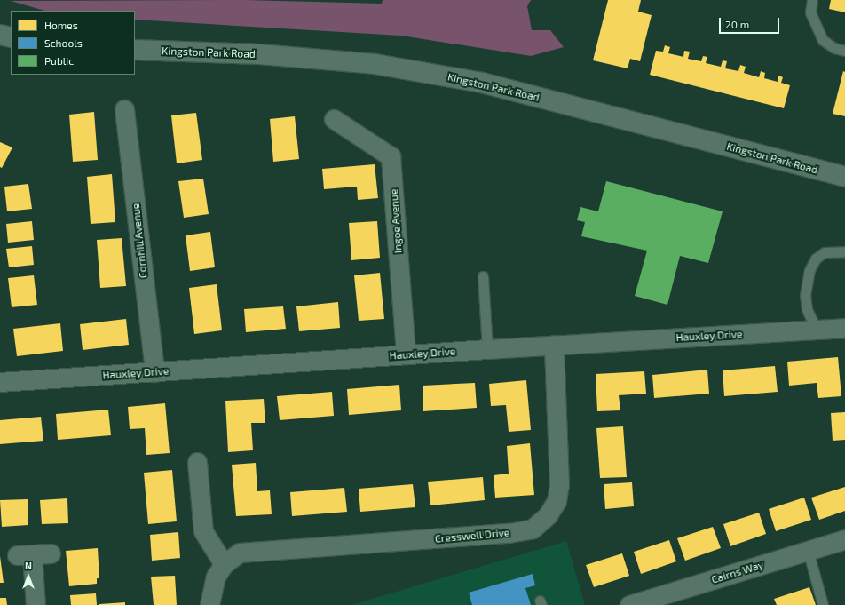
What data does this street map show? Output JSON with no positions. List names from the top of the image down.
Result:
{
  "streets": {
    "street": [
      "Kingston Park Road",
      "Ingoe Avenue",
      "Cornhill Avenue",
      "Hauxley Drive",
      "Cresswell Drive",
      "Cairns Way"
    ]
  },
  "crossings": [
    ["Ingoe Avenue", "Hauxley Drive"],
    ["Cornhill Avenue", "Hauxley Drive"],
    ["Hauxley Drive", "Cresswell Drive"]
  ],
  "legend": ["Homes", "Schools", "Public"],
  "scale_bar": "20 m",
  "north": "top"
}
